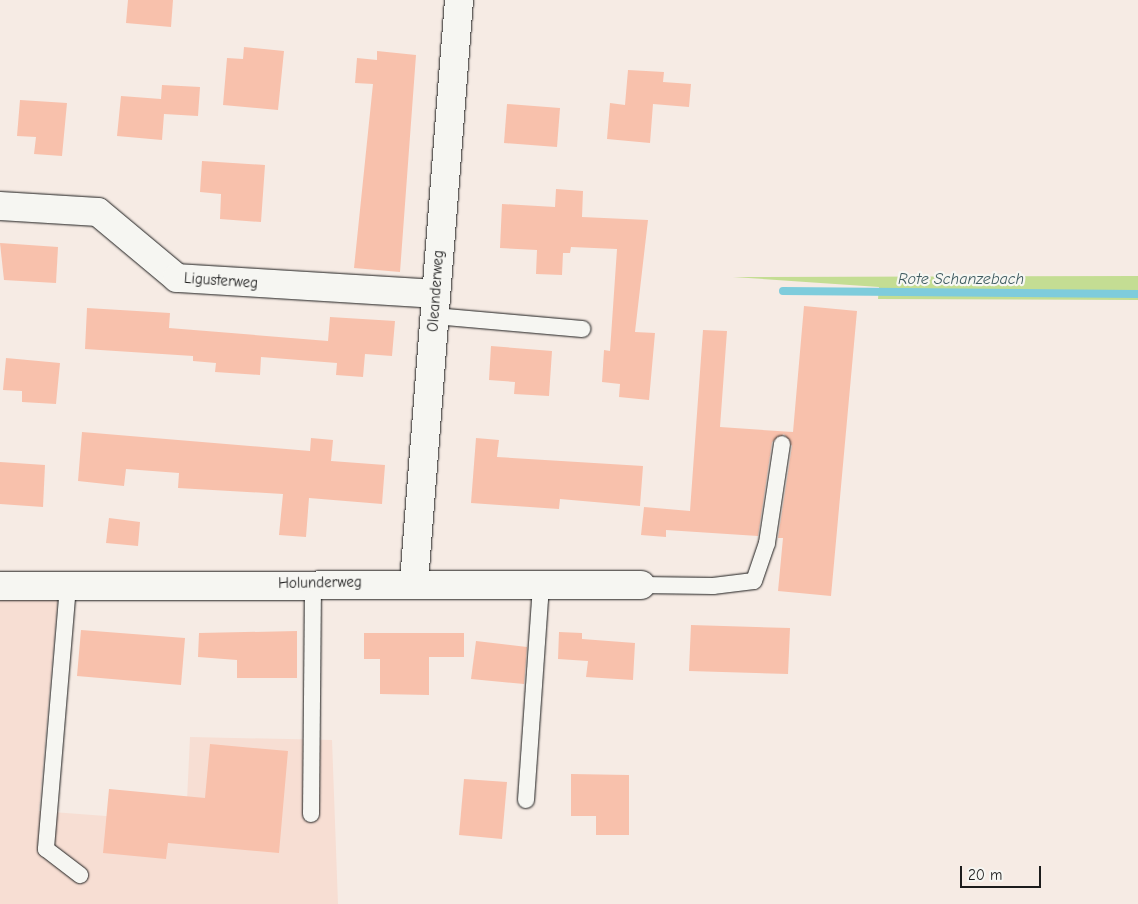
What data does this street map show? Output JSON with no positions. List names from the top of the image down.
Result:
{
  "streets": {
    "street": ["Ligusterweg", "Oleanderweg", "Holunderweg"]
  },
  "crossings": [
    ["Ligusterweg", "Oleanderweg"],
    ["Oleanderweg", "Holunderweg"]
  ],
  "water": ["Rote Schanzebach"],
  "scale_bar": "20 m"
}
